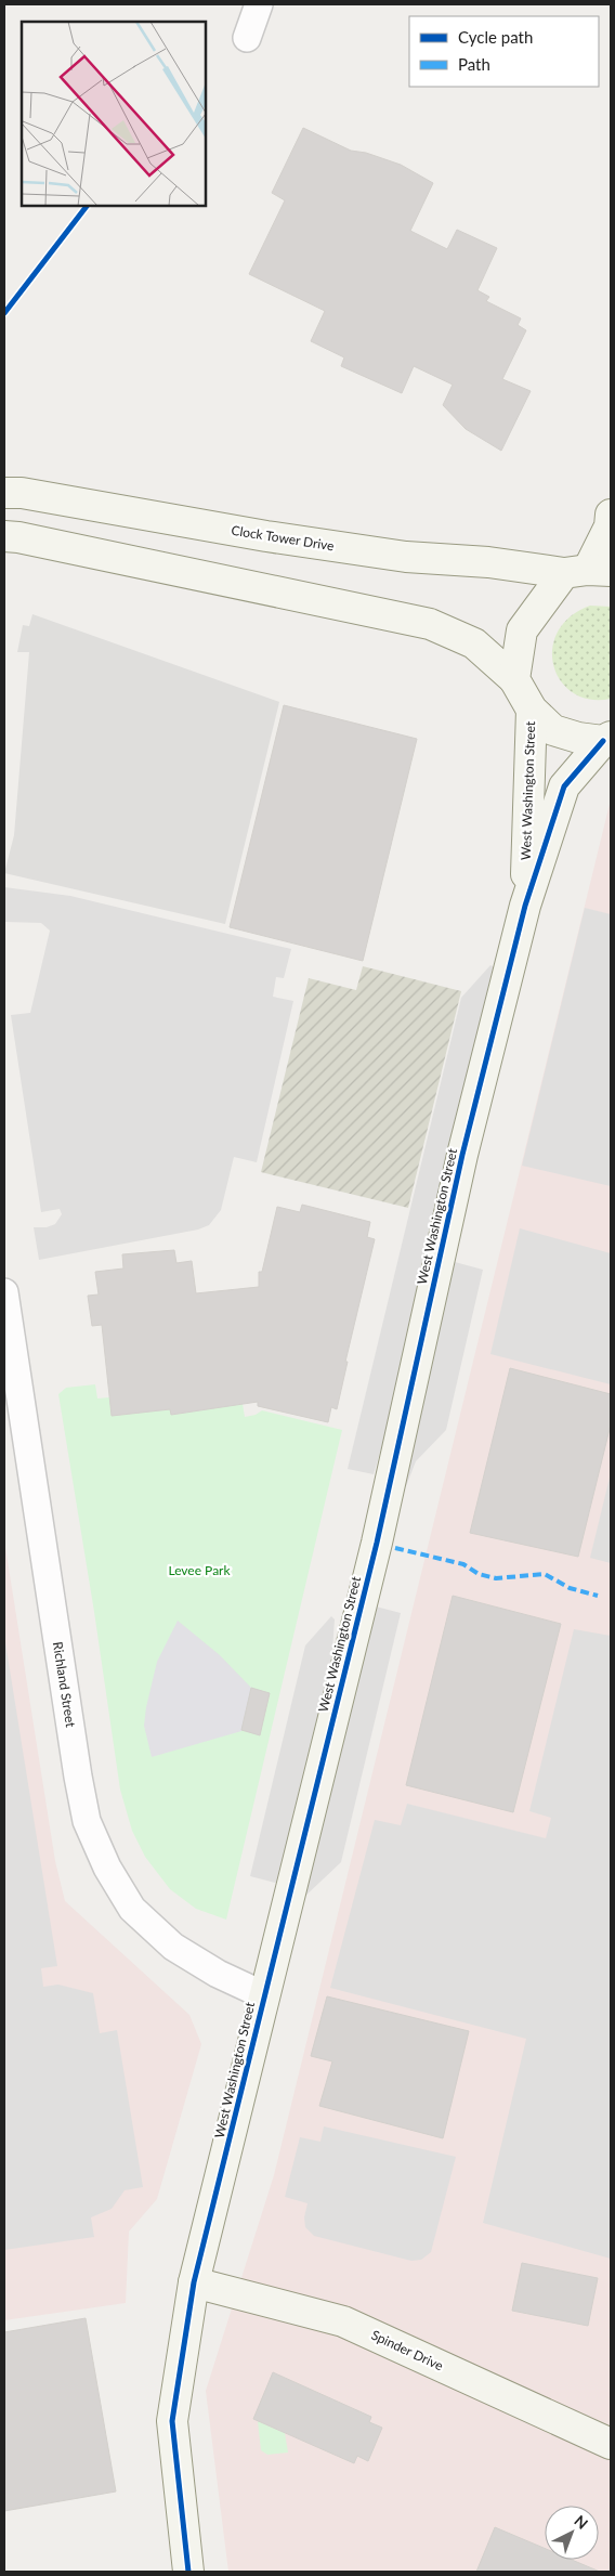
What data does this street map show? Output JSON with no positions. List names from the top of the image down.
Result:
{
  "streets": {
    "street": [
      "Clock Tower Drive",
      "West Washington Street",
      "Richland Street",
      "Spinder Drive"
    ]
  },
  "crossings": [
    ["West Washington Street", "Richland Street"],
    ["West Washington Street", "Spinder Drive"]
  ],
  "parks": ["Levee Park"],
  "legend": ["Cycle path", "Path"],
  "north": "top right"
}
